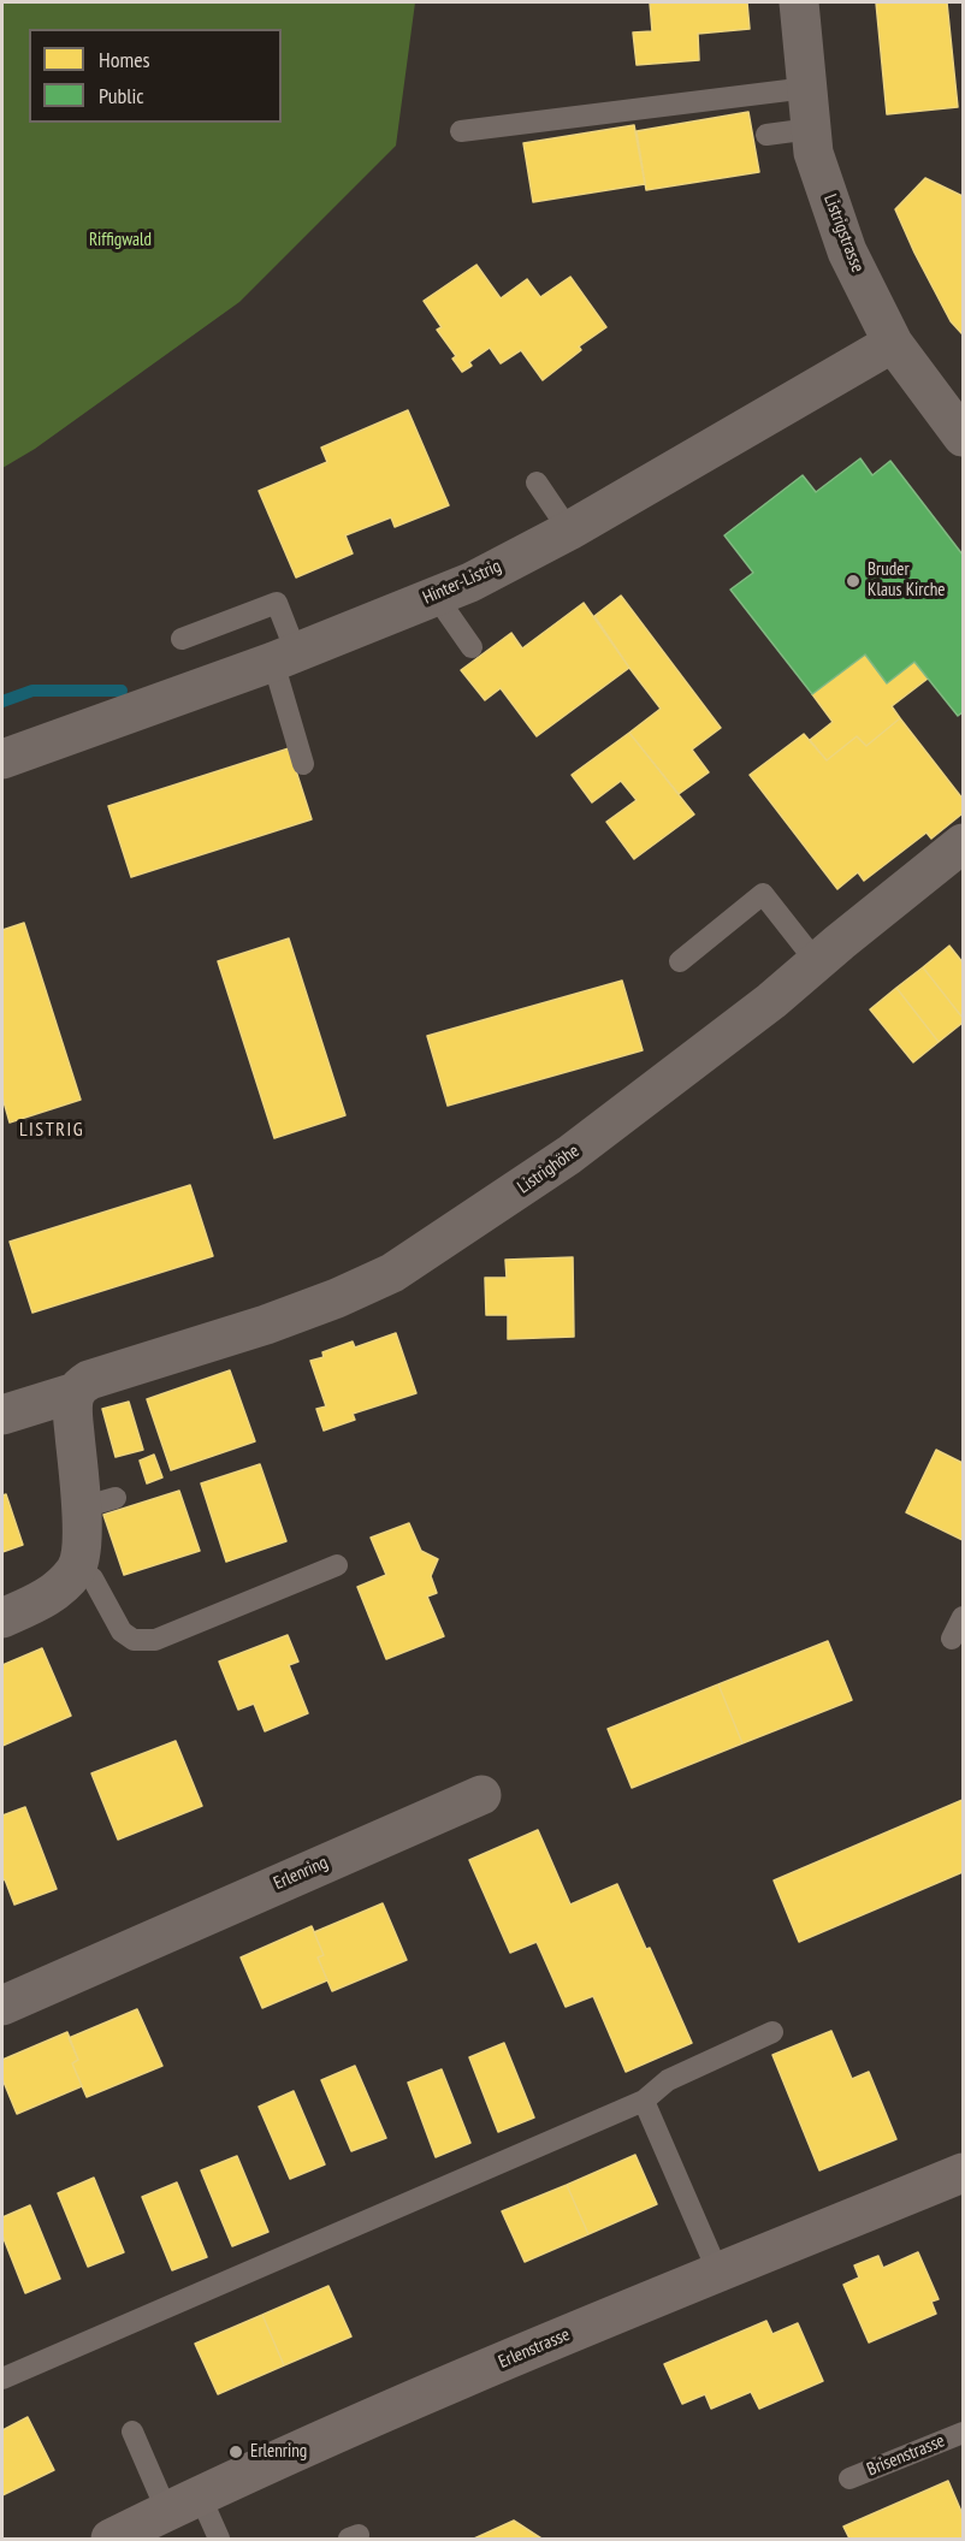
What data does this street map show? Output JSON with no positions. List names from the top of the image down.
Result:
{
  "streets": {
    "street": [
      "Listrigstrasse",
      "Hinter-Listrig",
      "Listrighöhe",
      "Erlenring",
      "Erlenstrasse"
    ],
    "lane": ["Brisenstrasse"]
  },
  "crossings": [
    ["Listrigstrasse", "Hinter-Listrig"]
  ],
  "districts": ["LISTRIG"],
  "parks": ["Riffigwald"],
  "places": ["Bruder Klaus Kirche", "Erlenring"],
  "legend": ["Homes", "Public"]
}
